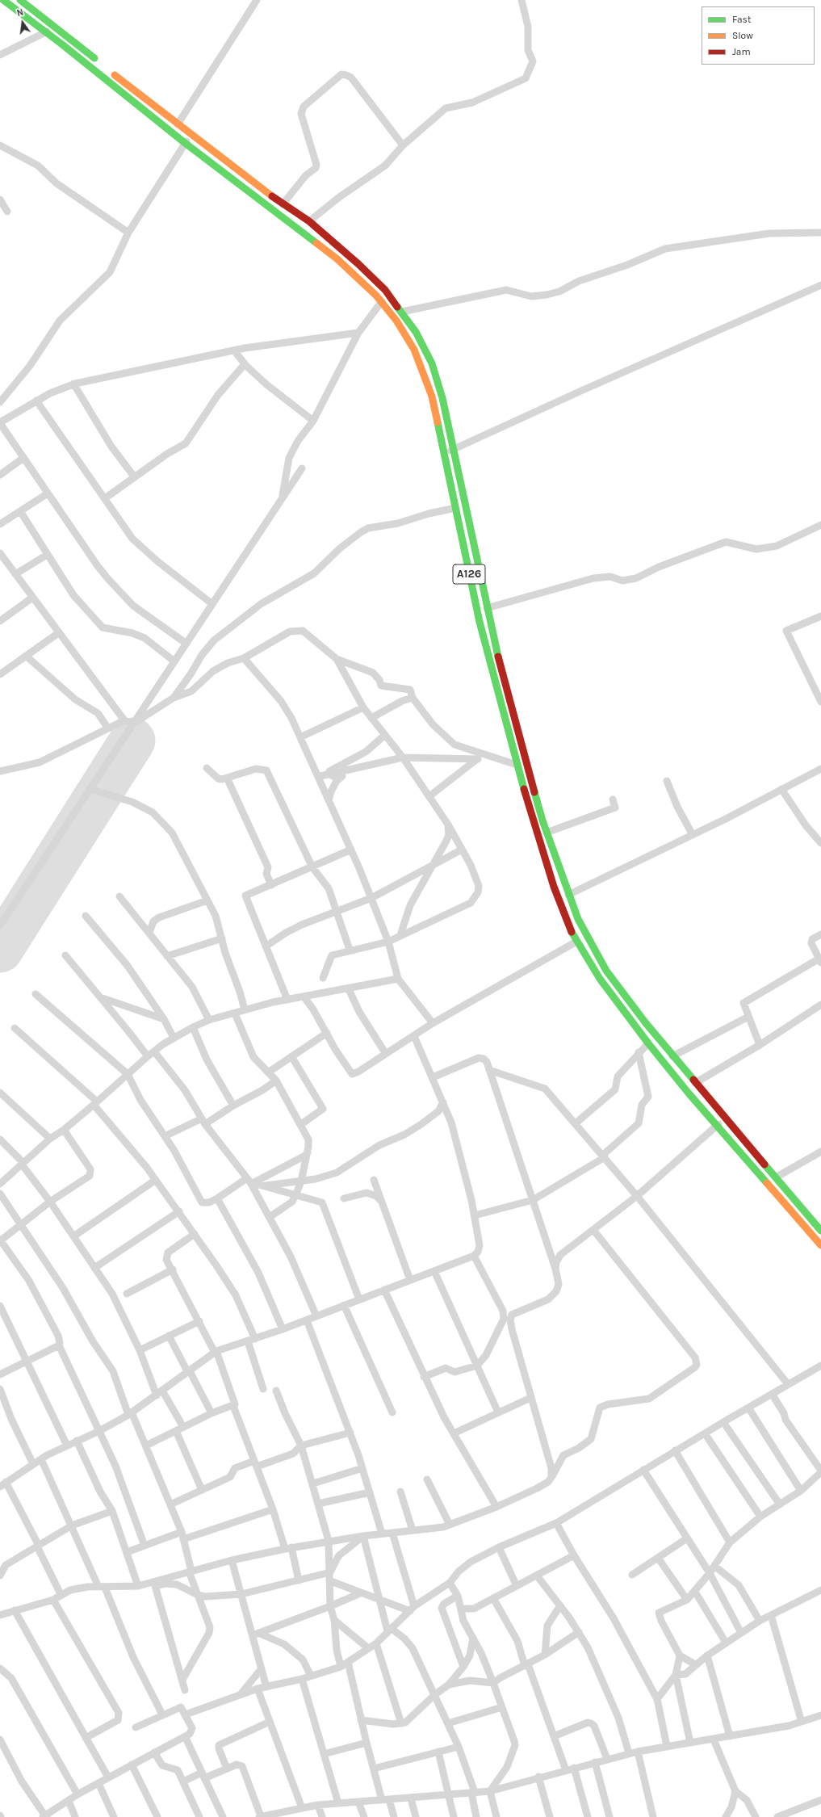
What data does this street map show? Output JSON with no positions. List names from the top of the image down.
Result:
{
  "streets": {
    "highway": ["A126"]
  },
  "legend": ["Fast", "Slow", "Jam"],
  "north": "top"
}
